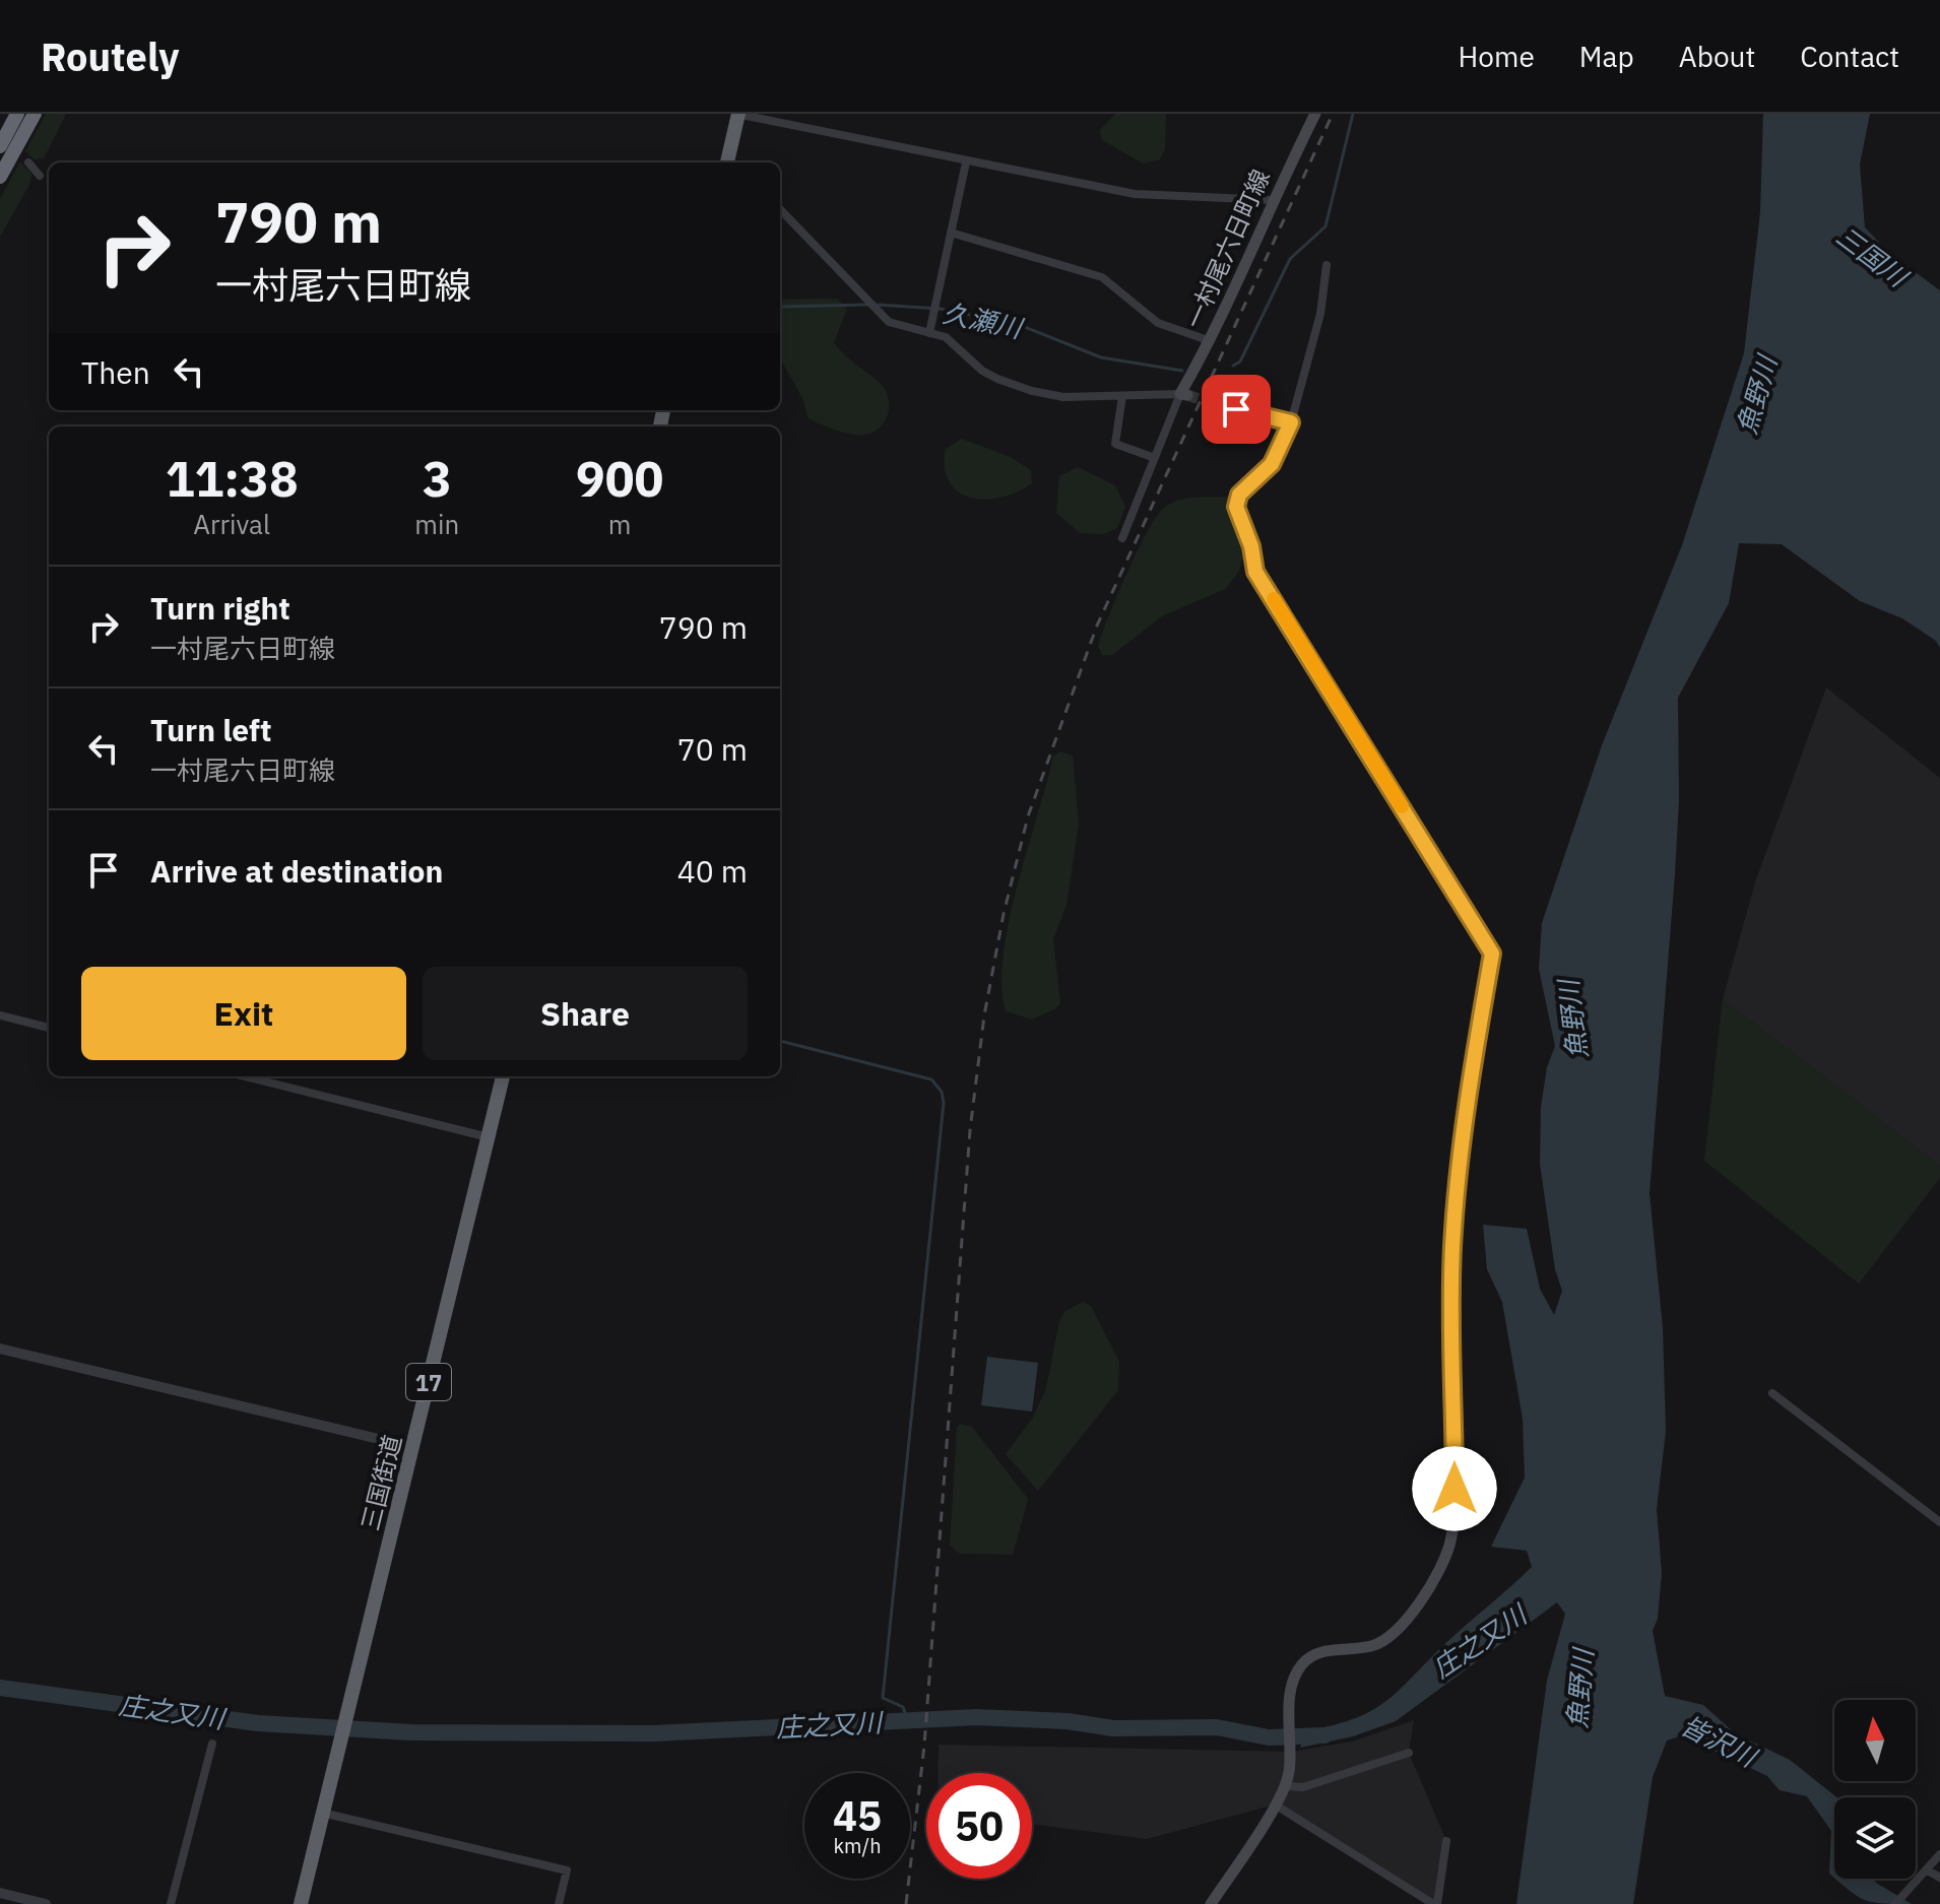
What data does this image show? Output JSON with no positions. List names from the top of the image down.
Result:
{
  "streets": {
    "highway": ["17", "三国街道"],
    "main road": ["一村尾六日町線"]
  },
  "water": [
    "三国川",
    "久瀬川",
    "魚野川",
    "庄之又川",
    "皆沢川"
  ],
  "north": "top",
  "page": {
    "header": "Routely",
    "nav": [
      "Home",
      "Map",
      "About",
      "Contact"
    ],
    "turn": ["790 m", "一村尾六日町線"],
    "then": "Then",
    "eta": [
      "11:38",
      "Arrival",
      "3",
      "min",
      "900",
      "m"
    ],
    "list": [
      {
        "name": "Turn right",
        "note": "一村尾六日町線",
        "value": "790 m"
      },
      {
        "name": "Turn left",
        "note": "一村尾六日町線",
        "value": "70 m"
      },
      {
        "name": "Arrive at destination",
        "value": "40 m"
      }
    ],
    "buttons": ["Exit", "Share"],
    "speed": "45 km/h",
    "limit": "50"
  }
}
